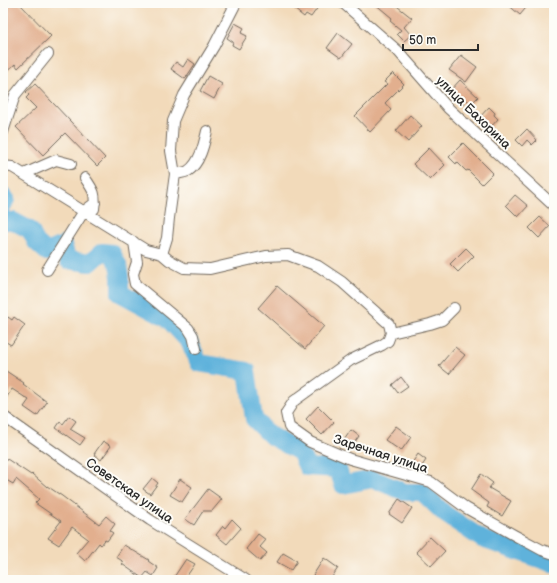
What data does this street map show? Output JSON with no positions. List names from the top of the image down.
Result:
{
  "streets": {
    "street": ["улица Бахорина", "Заречная улица", "Советская улица"]
  },
  "scale_bar": "50 m"
}
